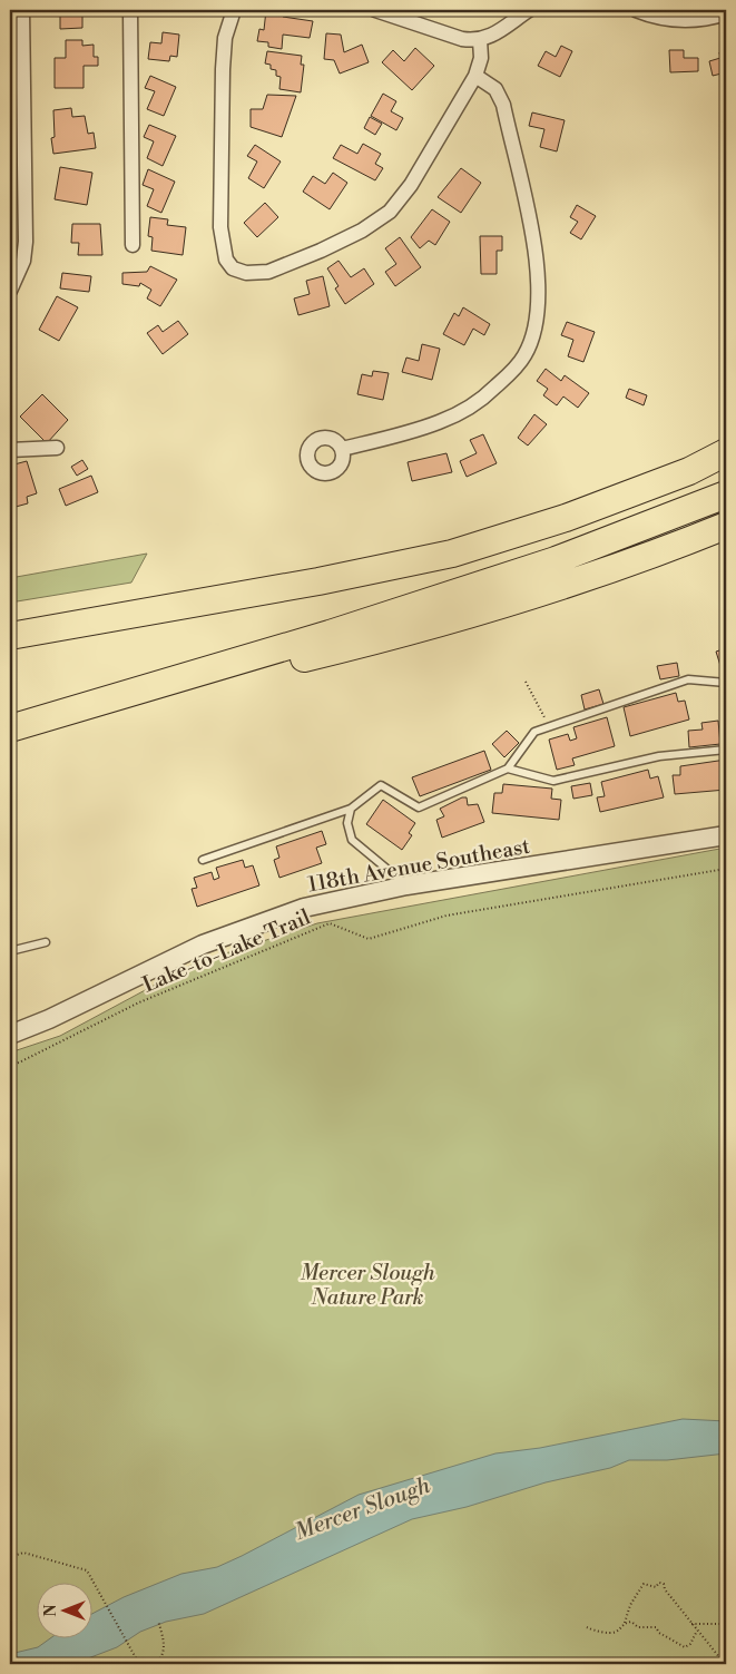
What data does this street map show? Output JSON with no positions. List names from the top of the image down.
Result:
{
  "streets": {
    "street": ["118th Avenue Southeast"],
    "path": ["Lake-to-Lake Trail"]
  },
  "water": ["Mercer Slough"],
  "parks": ["Mercer Slough Nature Park"],
  "north": "left"
}
